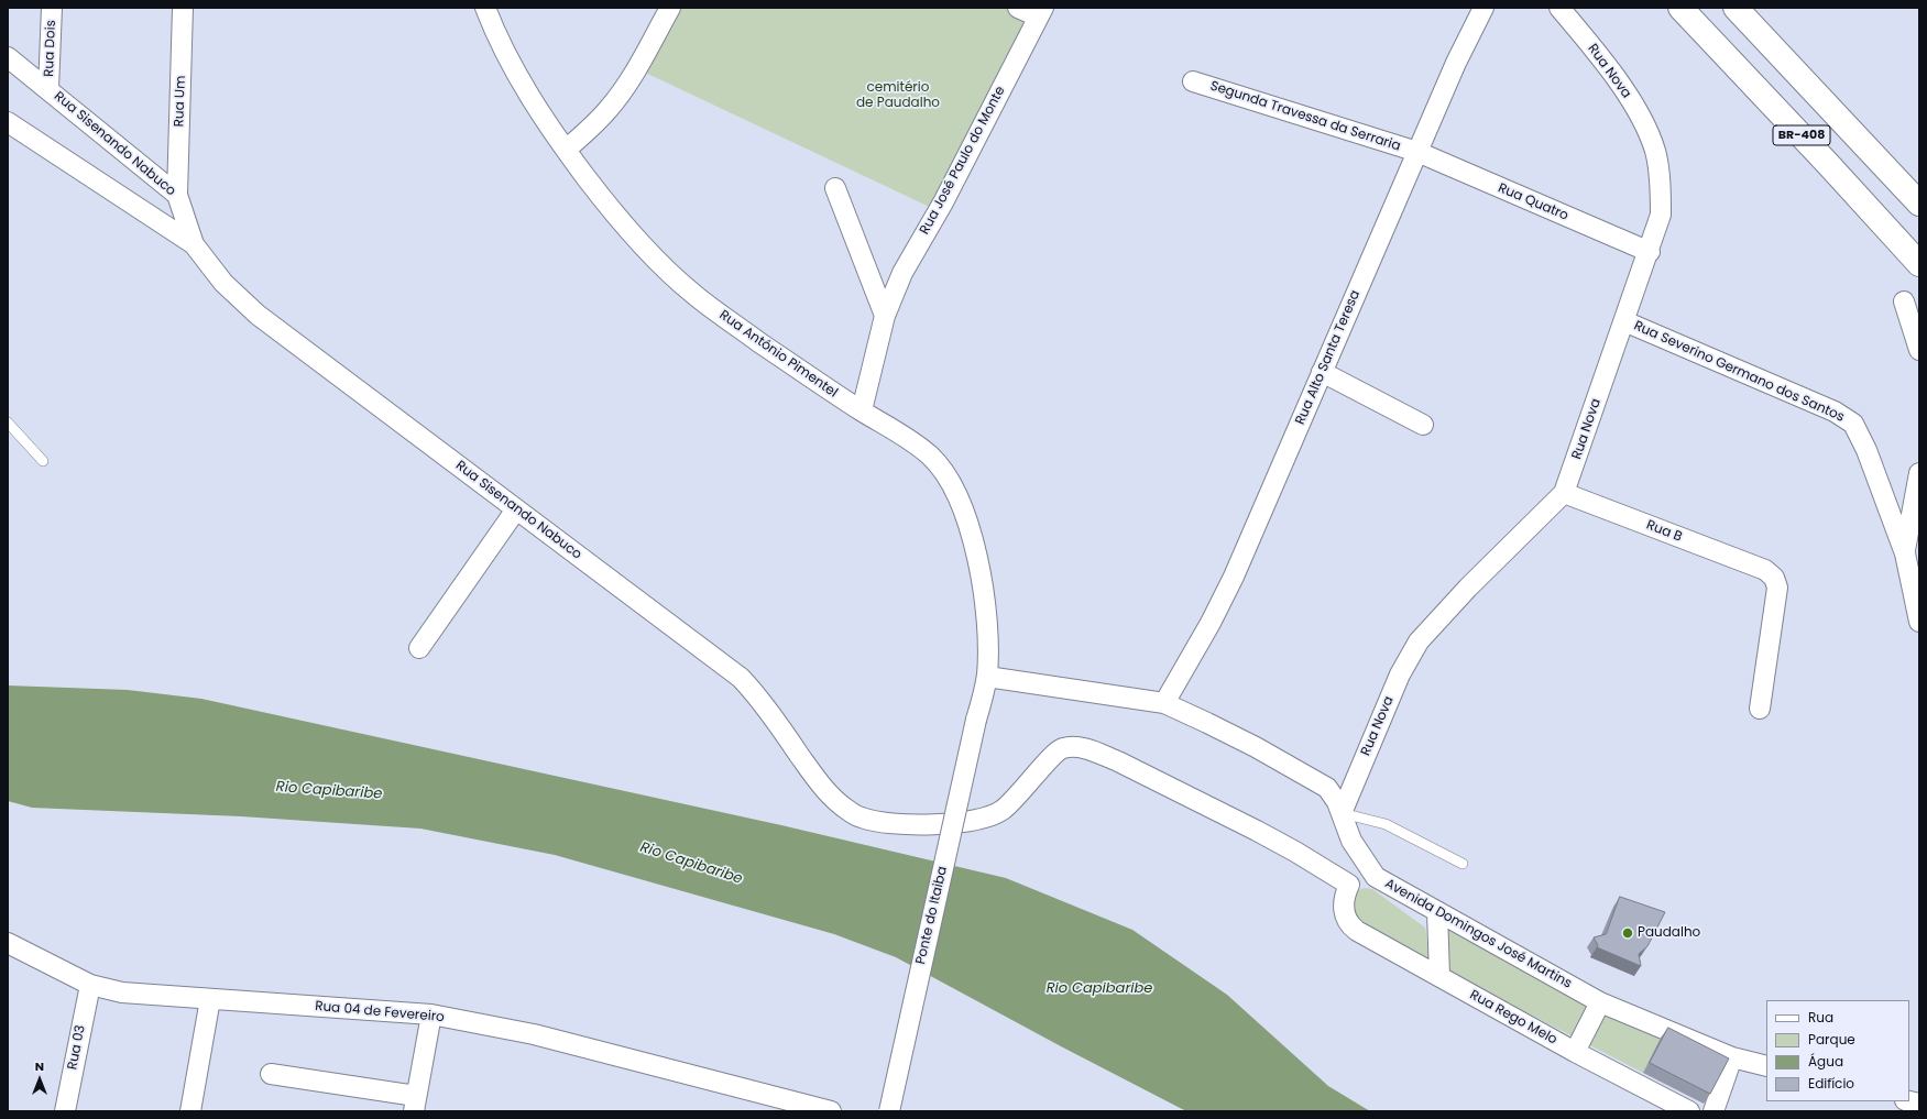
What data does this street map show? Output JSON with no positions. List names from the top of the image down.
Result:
{
  "streets": {
    "highway": ["BR-408"],
    "street": [
      "Rua Dois",
      "Rua Nova",
      "Rua Um",
      "Segunda Travessa da Serraria",
      "Rua Sisenando Nabuco",
      "Rua José Paulo do Monte",
      "Rua Quatro",
      "Rua António Pimentel",
      "Rua Alto Santa Teresa",
      "Rua Severino Germano dos Santos",
      "Rua B",
      "Ponte do Itaiba",
      "Avenida Domingos José Martins",
      "Rua 04 de Fevereiro",
      "Rua Rego Melo",
      "Rua 03"
    ]
  },
  "crossings": [
    ["Rua Dois", "Rua Sisenando Nabuco"],
    ["Rua Nova", "Rua Quatro"],
    ["Rua Nova", "Rua Severino Germano dos Santos"],
    ["Rua Nova", "Rua B"],
    ["Rua Nova", "Avenida Domingos José Martins"],
    ["Rua Um", "Rua Sisenando Nabuco"],
    ["Segunda Travessa da Serraria", "Rua Quatro"],
    ["Segunda Travessa da Serraria", "Rua Alto Santa Teresa"],
    ["Rua Sisenando Nabuco", "Rua Rego Melo"],
    ["Rua José Paulo do Monte", "Rua António Pimentel"],
    ["Rua Quatro", "Rua Alto Santa Teresa"],
    ["Rua António Pimentel", "Ponte do Itaiba"],
    ["Rua António Pimentel", "Avenida Domingos José Martins"],
    ["Rua Alto Santa Teresa", "Avenida Domingos José Martins"],
    ["Rua 04 de Fevereiro", "Rua 03"]
  ],
  "water": ["Rio Capibaribe"],
  "parks": ["cemitério de Paudalho"],
  "places": ["Paudalho"],
  "legend": [
    "Rua",
    "Parque",
    "Água",
    "Edifício"
  ],
  "north": "top"
}
